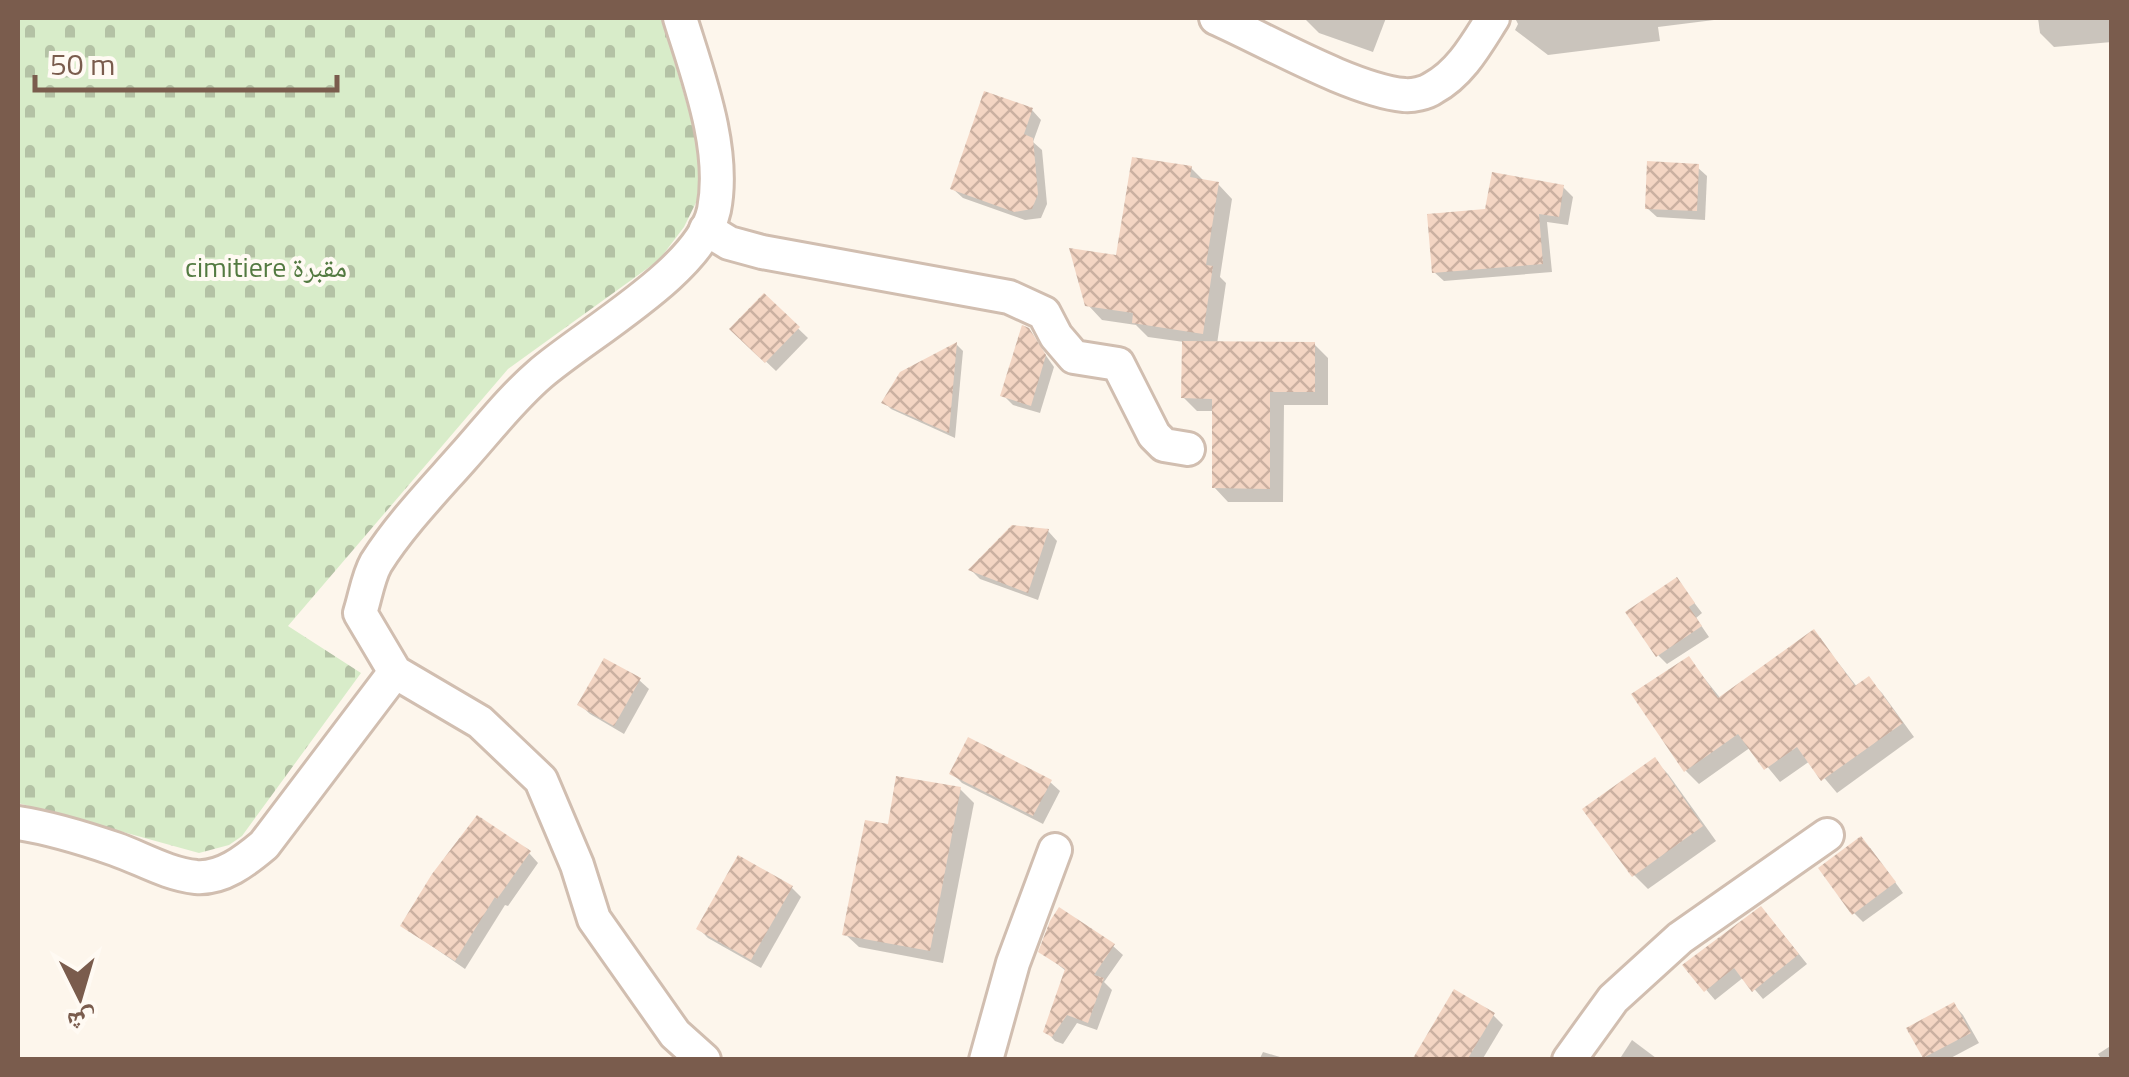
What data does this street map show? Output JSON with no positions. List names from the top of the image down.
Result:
{
  "parks": ["cimitiere مقبرة"],
  "scale_bar": "50 m",
  "north": "bottom"
}
